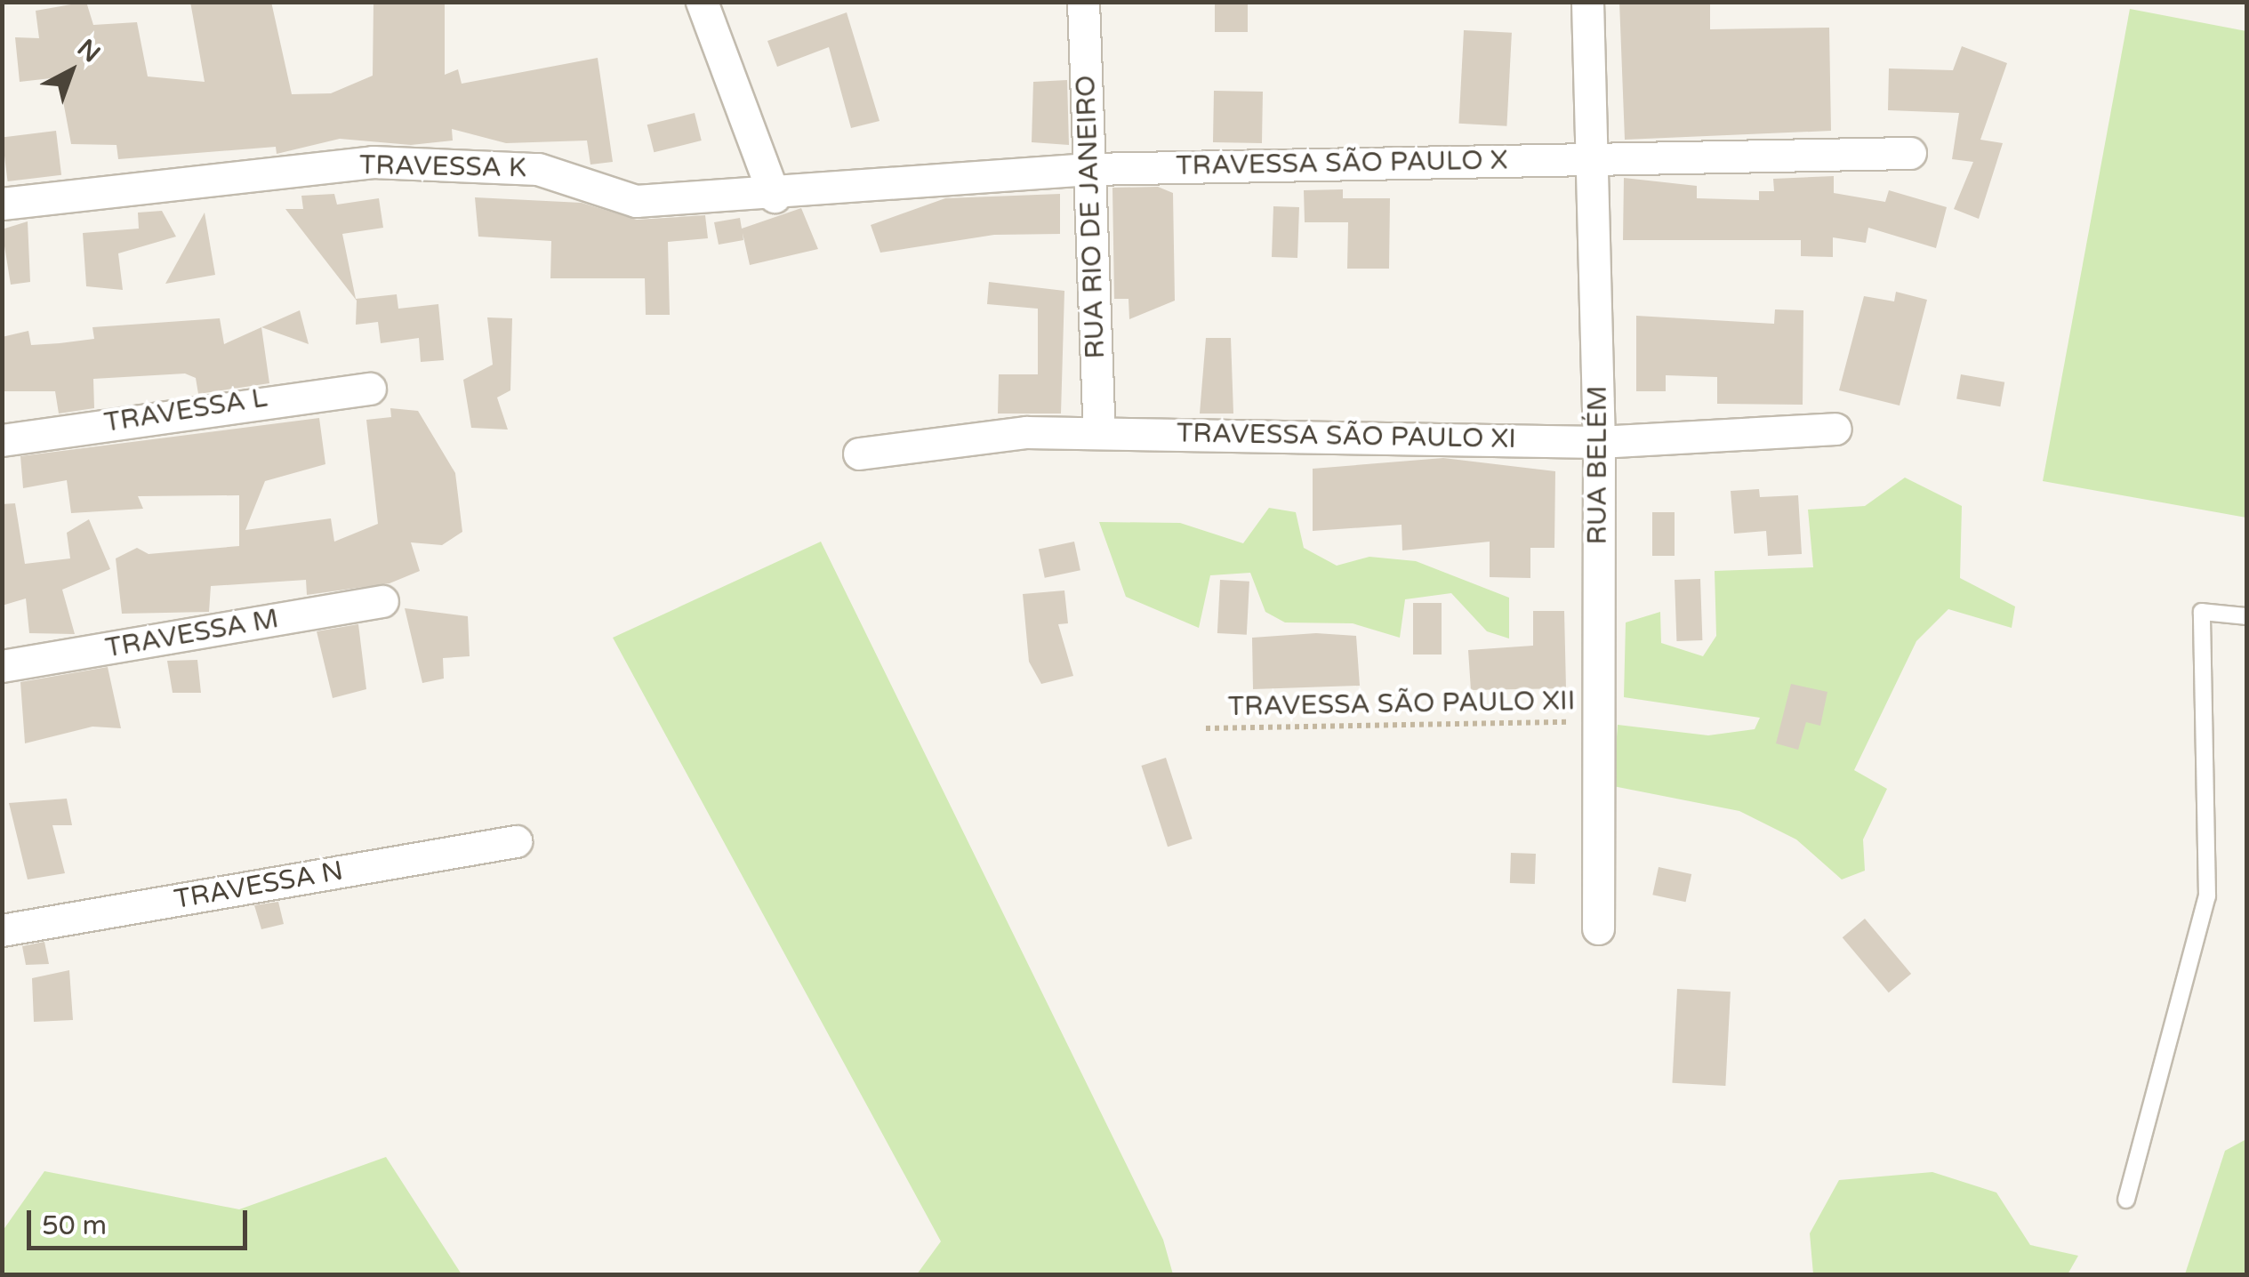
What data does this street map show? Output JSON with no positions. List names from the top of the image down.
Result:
{
  "streets": {
    "street": [
      "TRAVESSA SÃO PAULO X",
      "TRAVESSA K",
      "RUA RIO DE JANEIRO",
      "TRAVESSA L",
      "TRAVESSA SÃO PAULO XI",
      "RUA BELÉM",
      "TRAVESSA M",
      "TRAVESSA N"
    ],
    "path": ["TRAVESSA SÃO PAULO XII"]
  },
  "crossings": [
    ["TRAVESSA SÃO PAULO X", "TRAVESSA K"],
    ["TRAVESSA SÃO PAULO X", "RUA RIO DE JANEIRO"],
    ["TRAVESSA SÃO PAULO X", "RUA BELÉM"],
    ["RUA RIO DE JANEIRO", "TRAVESSA SÃO PAULO XI"],
    ["TRAVESSA SÃO PAULO XI", "RUA BELÉM"],
    ["RUA BELÉM", "TRAVESSA SÃO PAULO XII"]
  ],
  "scale_bar": "50 m",
  "north": "top right"
}
